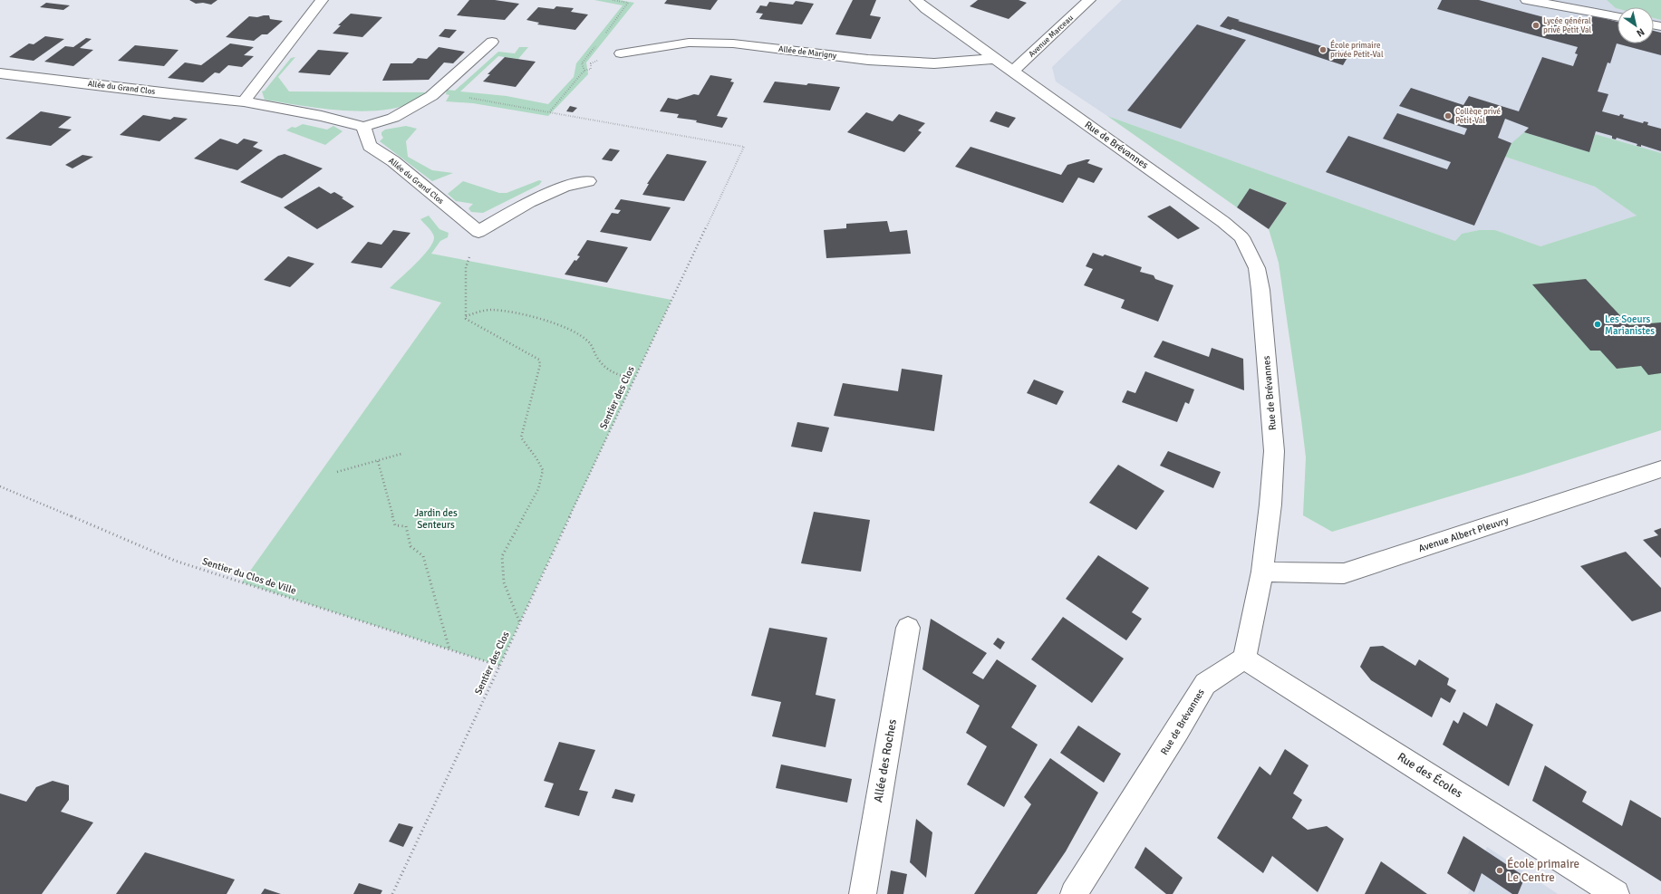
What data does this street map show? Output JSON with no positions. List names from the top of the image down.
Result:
{
  "streets": {
    "street": [
      "Avenue Marceau",
      "Allée de Marigny",
      "Allée du Grand Clos",
      "Rue de Brévannes",
      "Avenue Albert Pleuvry",
      "Allée des Roches",
      "Rue des Écoles"
    ],
    "path": ["Sentier des Clos", "Sentier du Clos de Ville"]
  },
  "crossings": [
    ["Avenue Marceau", "Rue de Brévannes"],
    ["Allée de Marigny", "Rue de Brévannes"],
    ["Rue de Brévannes", "Avenue Albert Pleuvry"],
    ["Rue de Brévannes", "Rue des Écoles"],
    ["Sentier des Clos", "Sentier du Clos de Ville"]
  ],
  "parks": ["Jardin des Senteurs"],
  "places": [
    "Lycée général privé Petit Val",
    "École primaire privée Petit-Val",
    "Collège privé Petit-Val",
    "Les Soeurs Marianistes",
    "École primaire Le Centre"
  ],
  "north": "bottom right"
}
